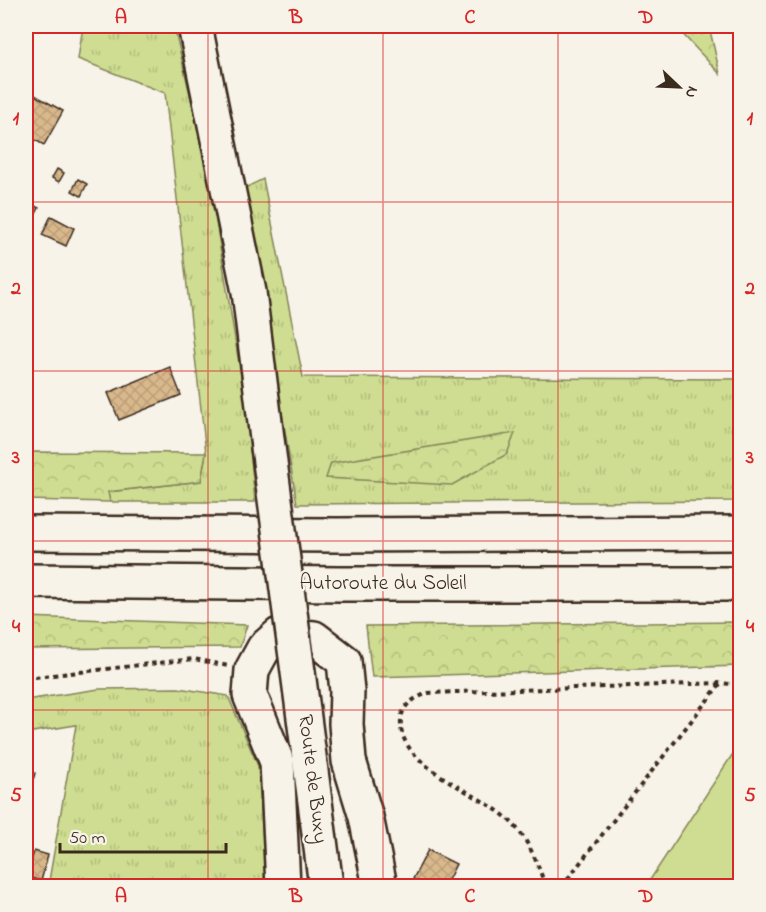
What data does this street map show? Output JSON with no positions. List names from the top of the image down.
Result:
{
  "streets": {
    "main road": ["Autoroute du Soleil", "Route de Buxy"]
  },
  "scale_bar": "50 m",
  "north": "bottom right",
  "grid": {
    "columns": [
      "A",
      "B",
      "C",
      "D"
    ],
    "rows": [
      "1",
      "2",
      "3",
      "4",
      "5"
    ]
  }
}
